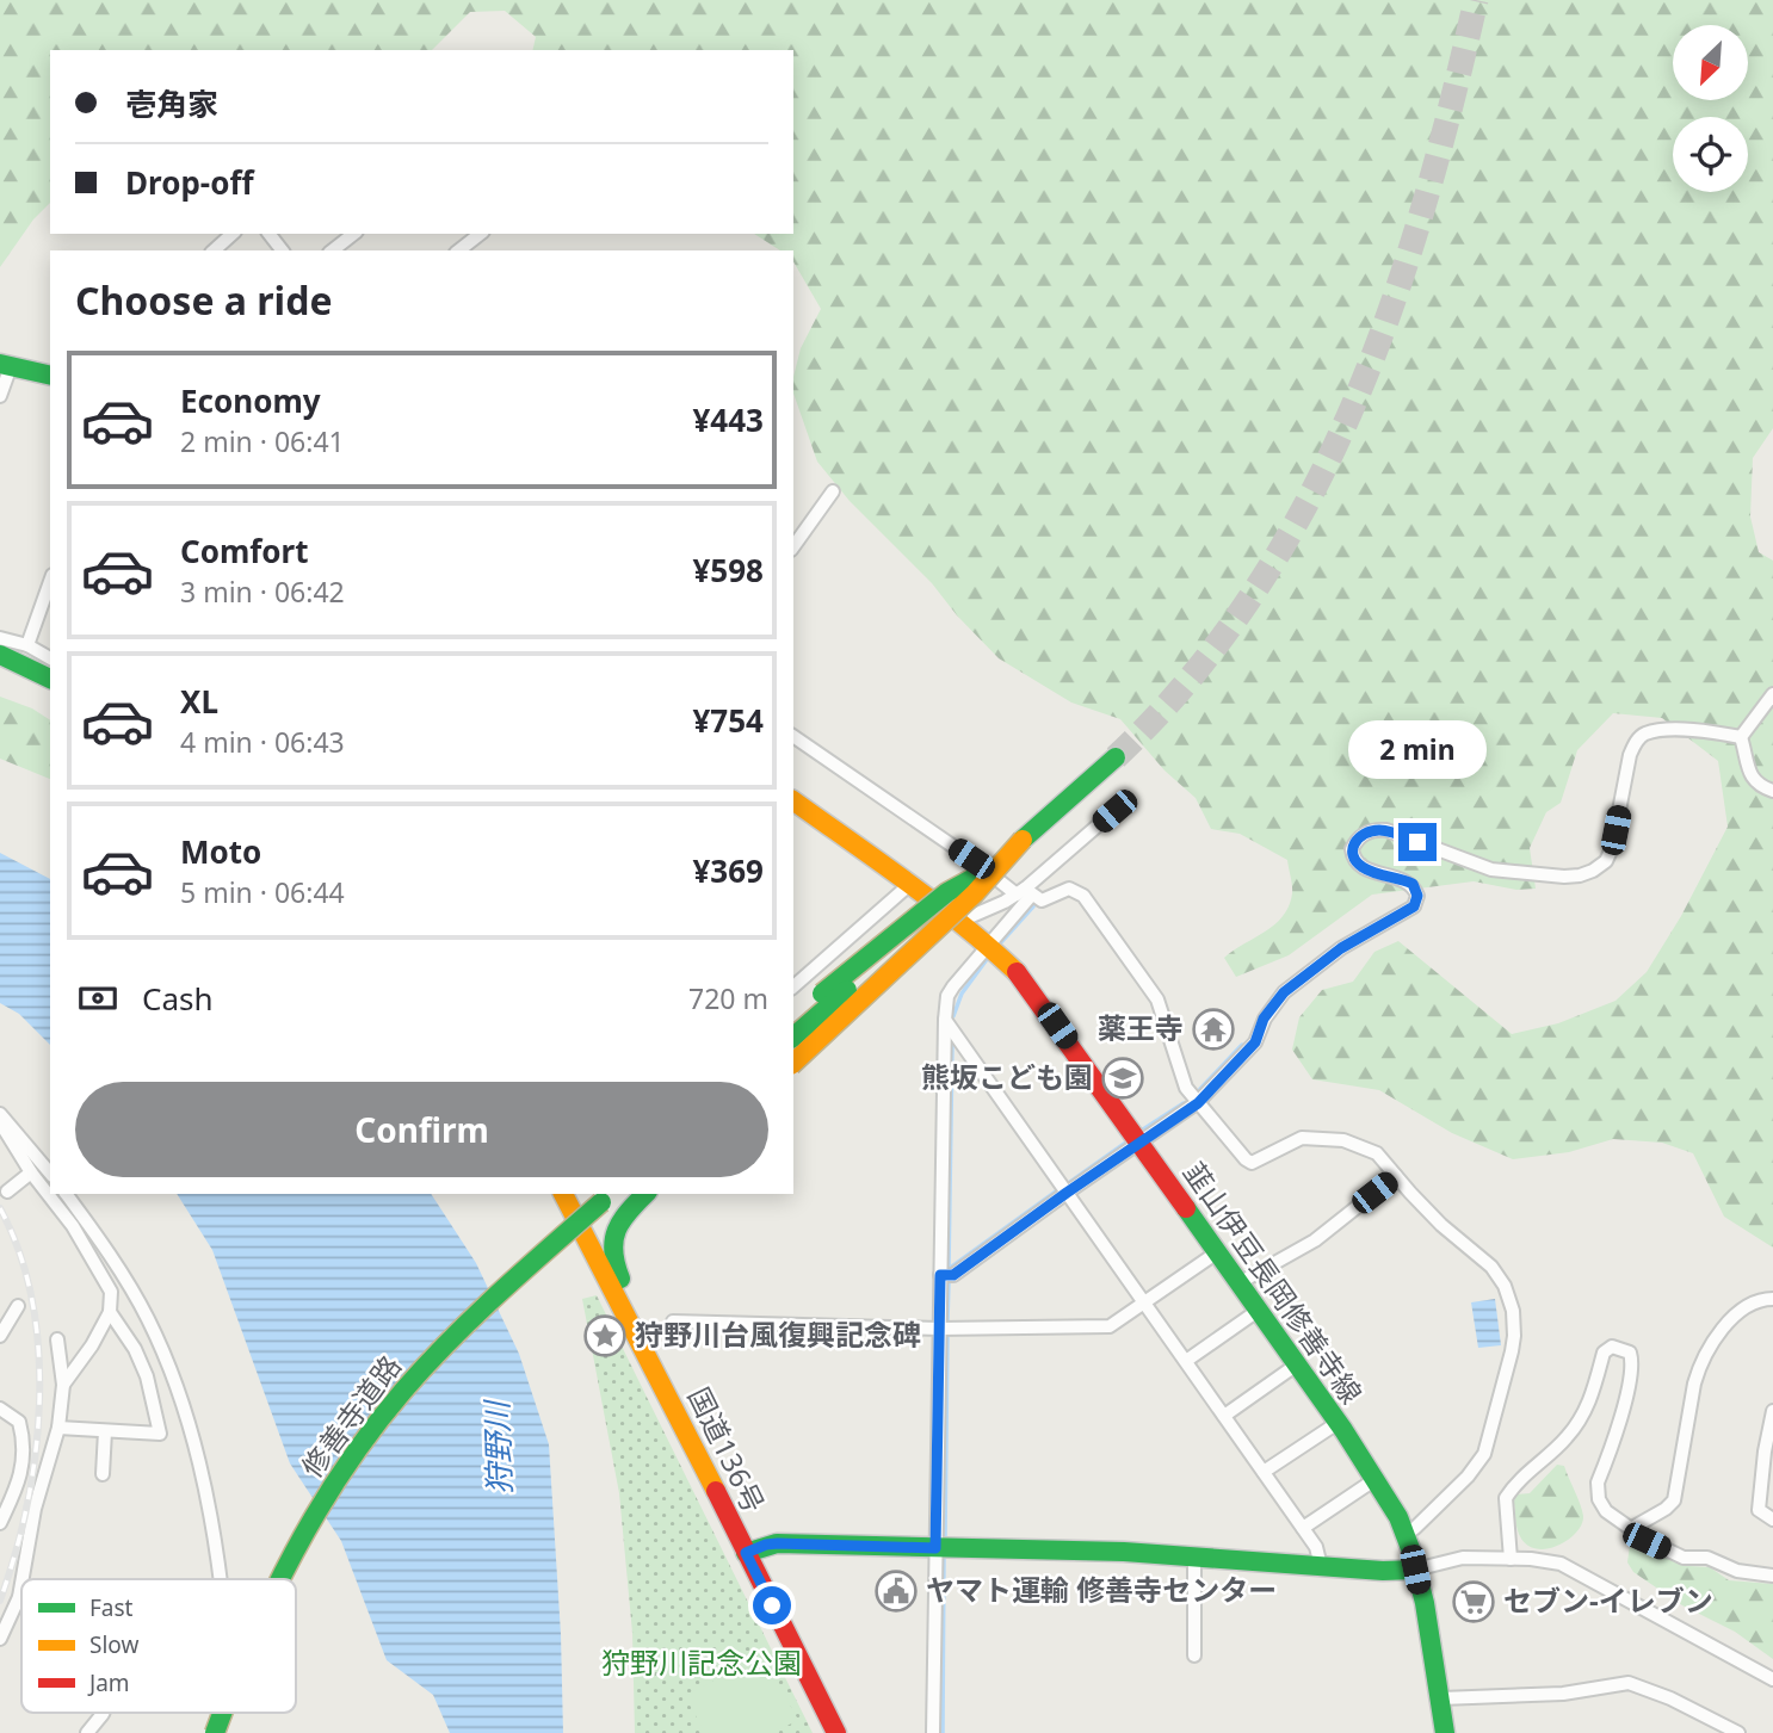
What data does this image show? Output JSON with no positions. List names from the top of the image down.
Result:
{
  "streets": {
    "main road": ["韮山伊豆長岡修善寺線", "修善寺道路", "国道136号"]
  },
  "water": ["狩野川"],
  "parks": ["狩野川記念公園"],
  "places": {
    "temple": ["薬王寺"],
    "school or university": ["熊坂こども園"],
    "place": ["狩野川台風復興記念碑"],
    "public building": ["ヤマト運輸 修善寺センター"],
    "supermarket": ["セブン-イレブン"]
  },
  "legend": ["Fast", "Slow", "Jam"],
  "north": "bottom left",
  "page": {
    "banner": ["壱角家", "Drop-off"],
    "heading": "Choose a ride",
    "list": [
      {
        "name": "Economy",
        "note": "2 min · 06:41",
        "value": "¥443"
      },
      {
        "name": "Comfort",
        "note": "3 min · 06:42",
        "value": "¥598"
      },
      {
        "name": "XL",
        "note": "4 min · 06:43",
        "value": "¥754"
      },
      {
        "name": "Moto",
        "note": "5 min · 06:44",
        "value": "¥369"
      }
    ],
    "bubble": "2 min",
    "pay": ["Cash", "720 m"],
    "buttons": "Confirm"
  }
}
